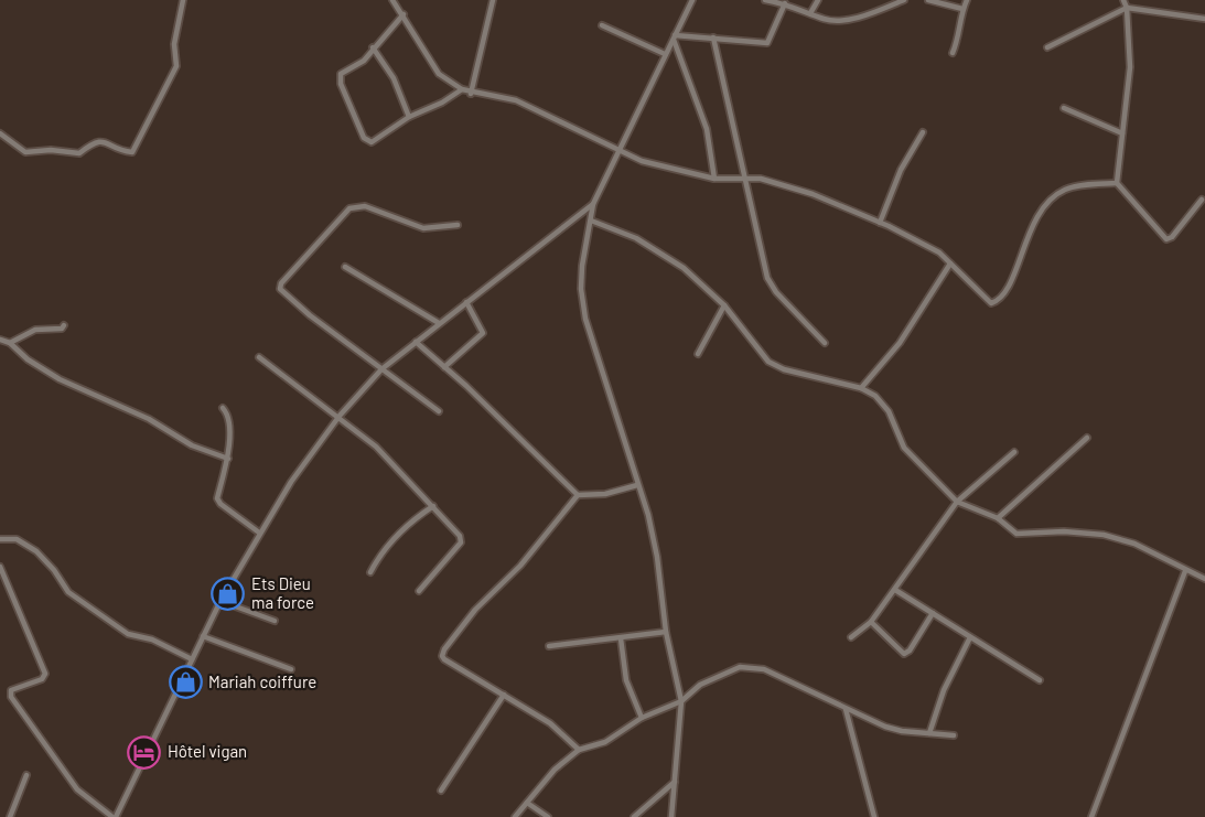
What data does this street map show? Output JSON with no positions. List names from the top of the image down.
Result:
{
  "places": {
    "shop": ["Ets Dieu ma force", "Mariah coiffure"],
    "hotel": ["Hôtel vigan"]
  }
}
